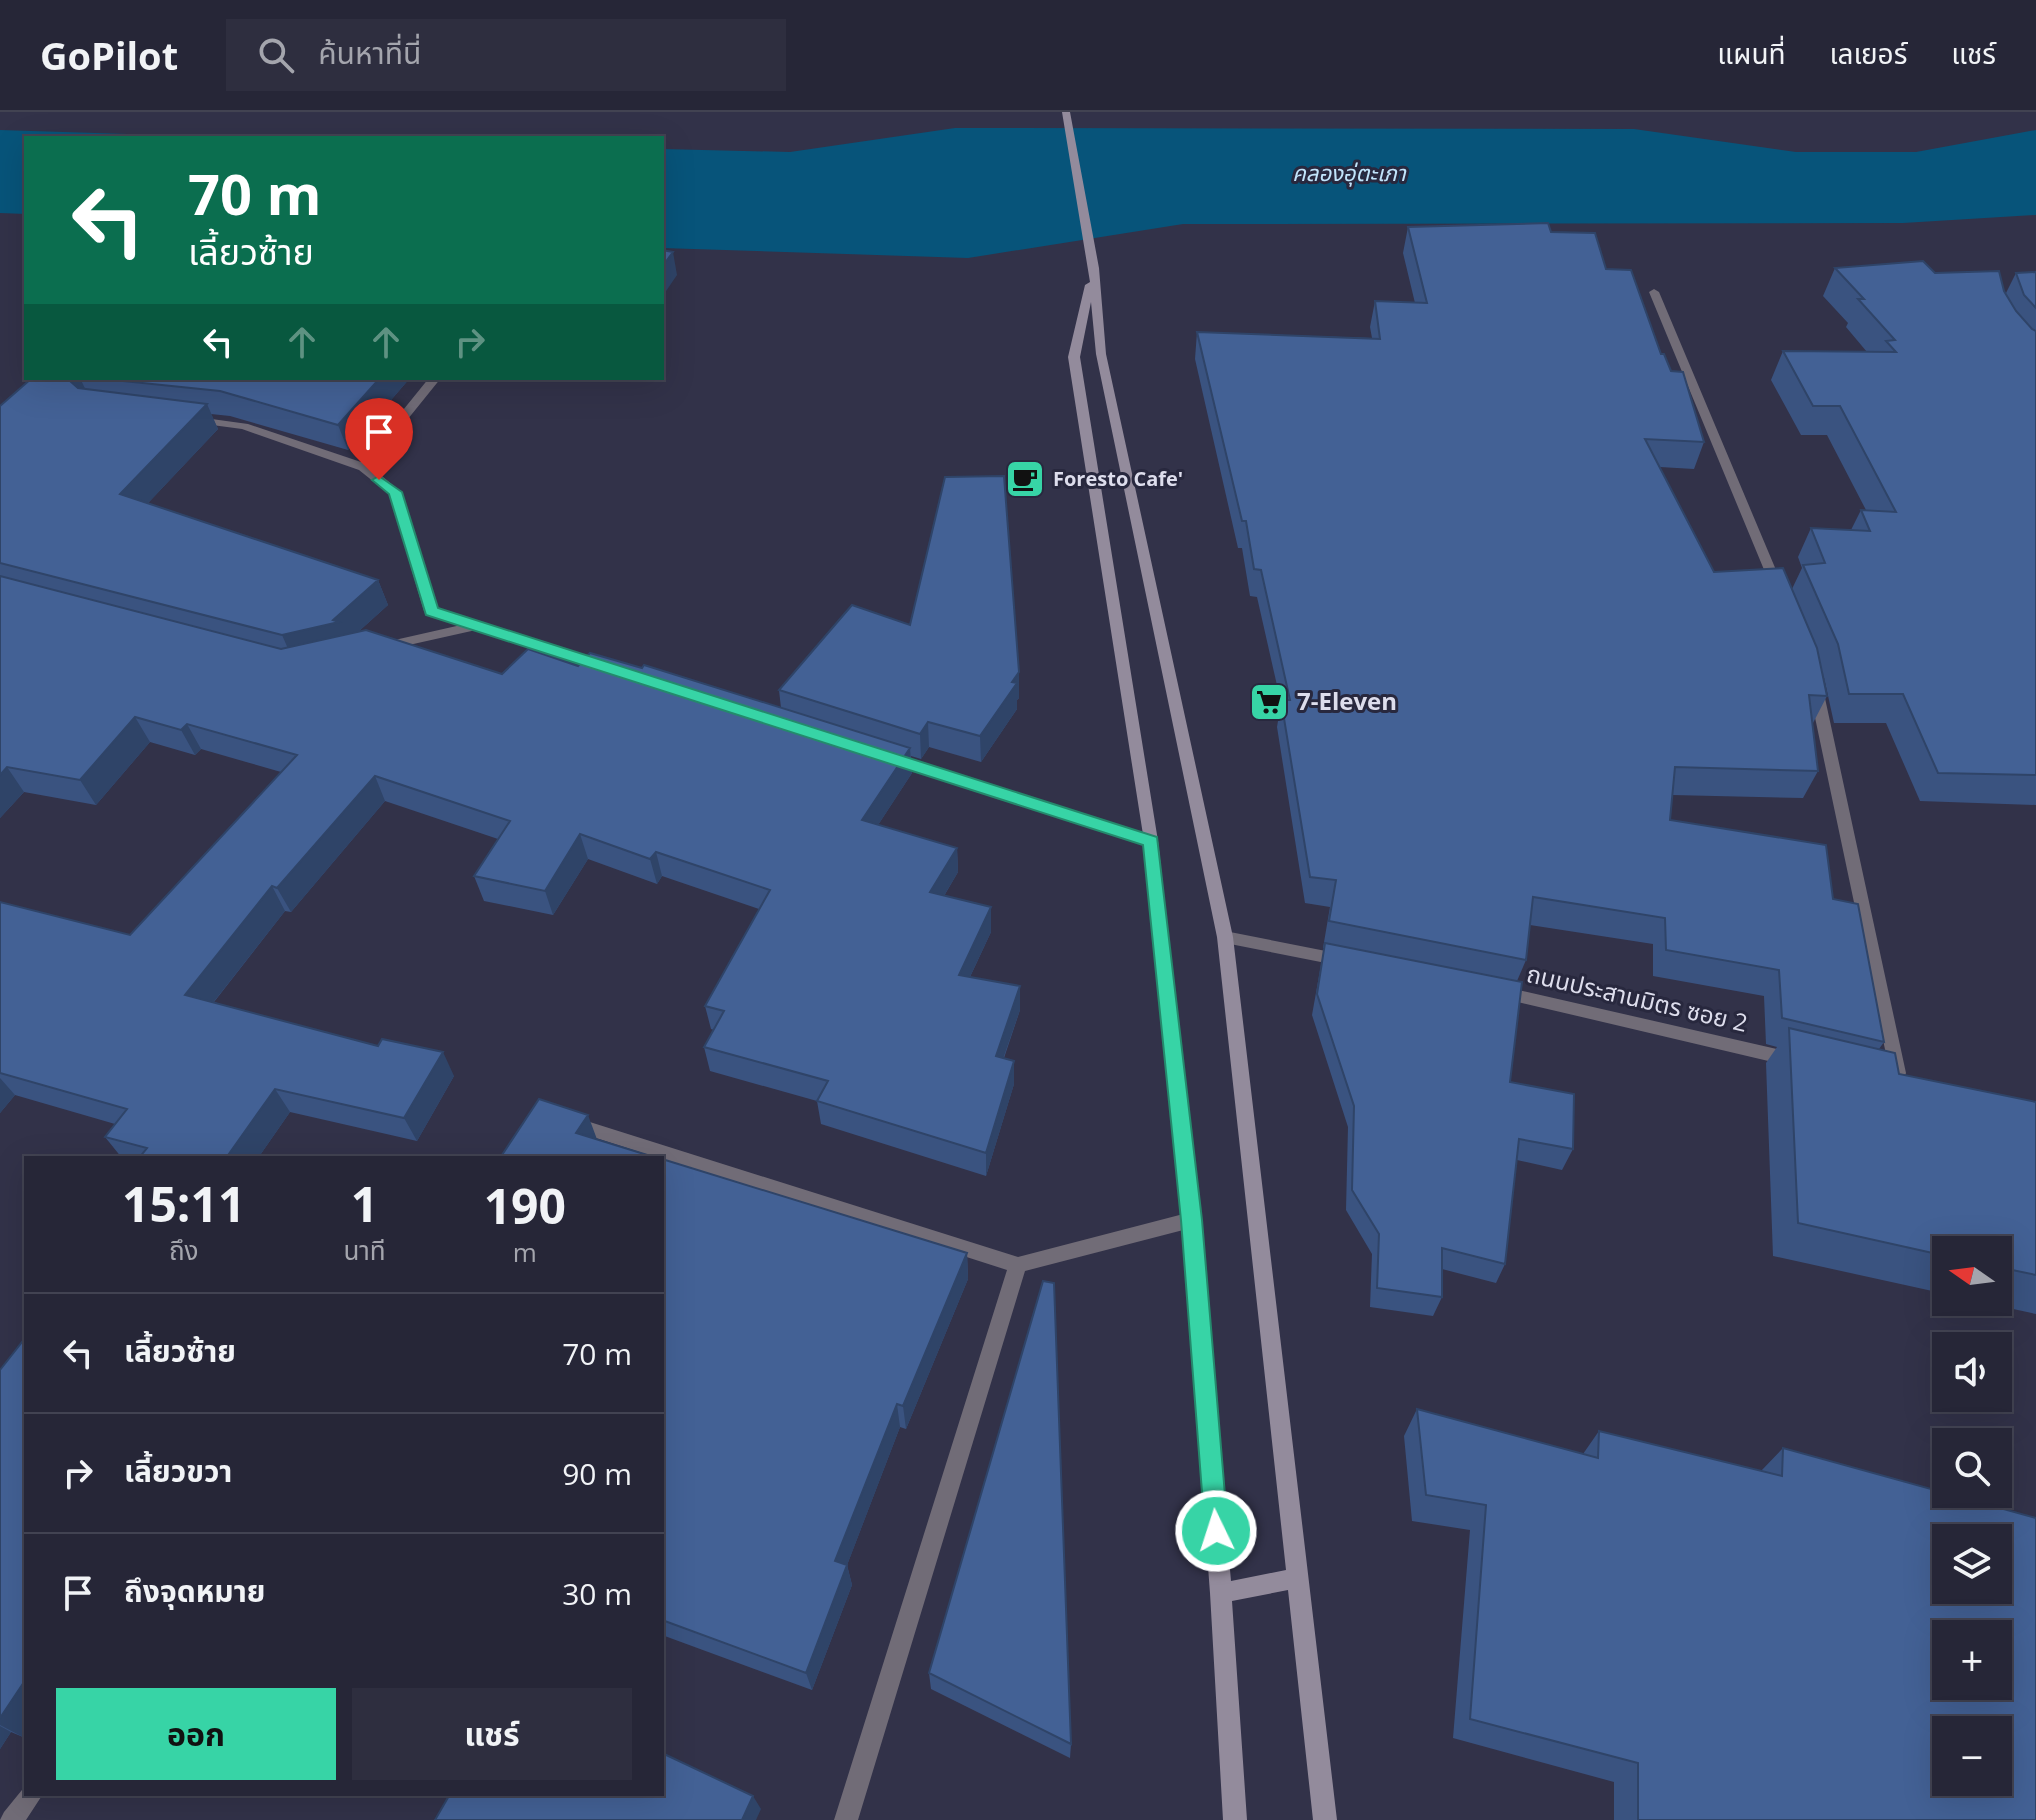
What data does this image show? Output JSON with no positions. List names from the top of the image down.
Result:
{
  "streets": {
    "street": ["ถนนประสานมิตร ซอย 2"]
  },
  "water": ["คลองอุ่ตะเภา"],
  "places": {
    "cafe": ["Foresto Cafe'"],
    "supermarket": ["7-Eleven"]
  },
  "north": "left",
  "page": {
    "header": "GoPilot",
    "search": "ค้นหาที่นี่",
    "nav": ["แผนที่", "เลเยอร์", "แชร์"],
    "turn": ["70 m", "เลี้ยวซ้าย"],
    "eta": [
      "15:11",
      "ถึง",
      "1",
      "นาที",
      "190",
      "m"
    ],
    "map_buttons": ["+", "−"],
    "list": [
      {
        "name": "เลี้ยวซ้าย",
        "value": "70 m"
      },
      {
        "name": "เลี้ยวขวา",
        "value": "90 m"
      },
      {
        "name": "ถึงจุดหมาย",
        "value": "30 m"
      }
    ],
    "buttons": ["ออก", "แชร์"]
  }
}
